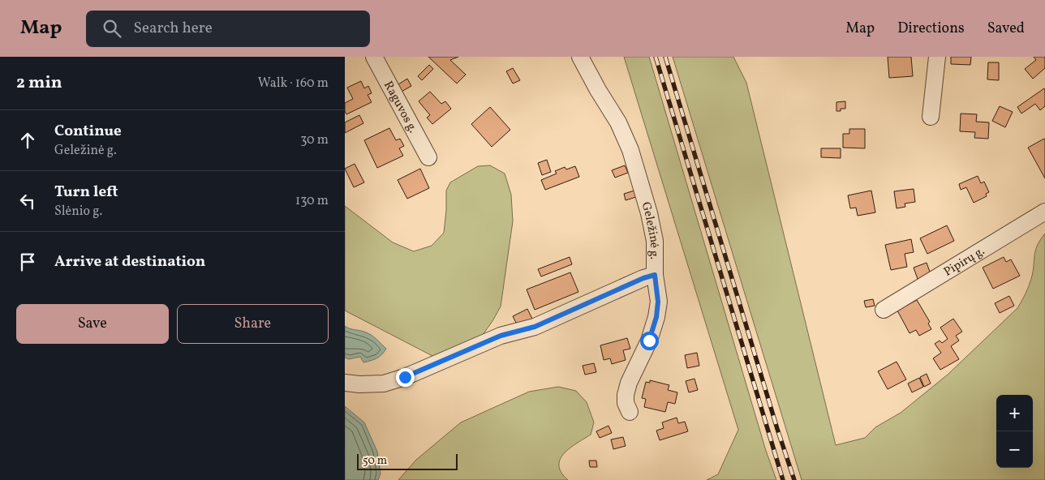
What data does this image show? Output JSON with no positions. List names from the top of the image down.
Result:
{
  "streets": {
    "street": ["Raguvos g.", "Geležinė g.", "Pipirų g."]
  },
  "scale_bar": "50 m",
  "page": {
    "header": "Map",
    "search": "Search here",
    "nav": ["Map", "Directions", "Saved"],
    "heading": ["2 min", "Walk · 160 m"],
    "list": [
      ["Continue", "Geležinė g.", "30 m"],
      ["Turn left", "Slėnio g.", "130 m"],
      "Arrive at destination"
    ],
    "buttons": ["Save", "Share"],
    "map_buttons": ["+", "−"],
    "scale": "50 m"
  }
}
